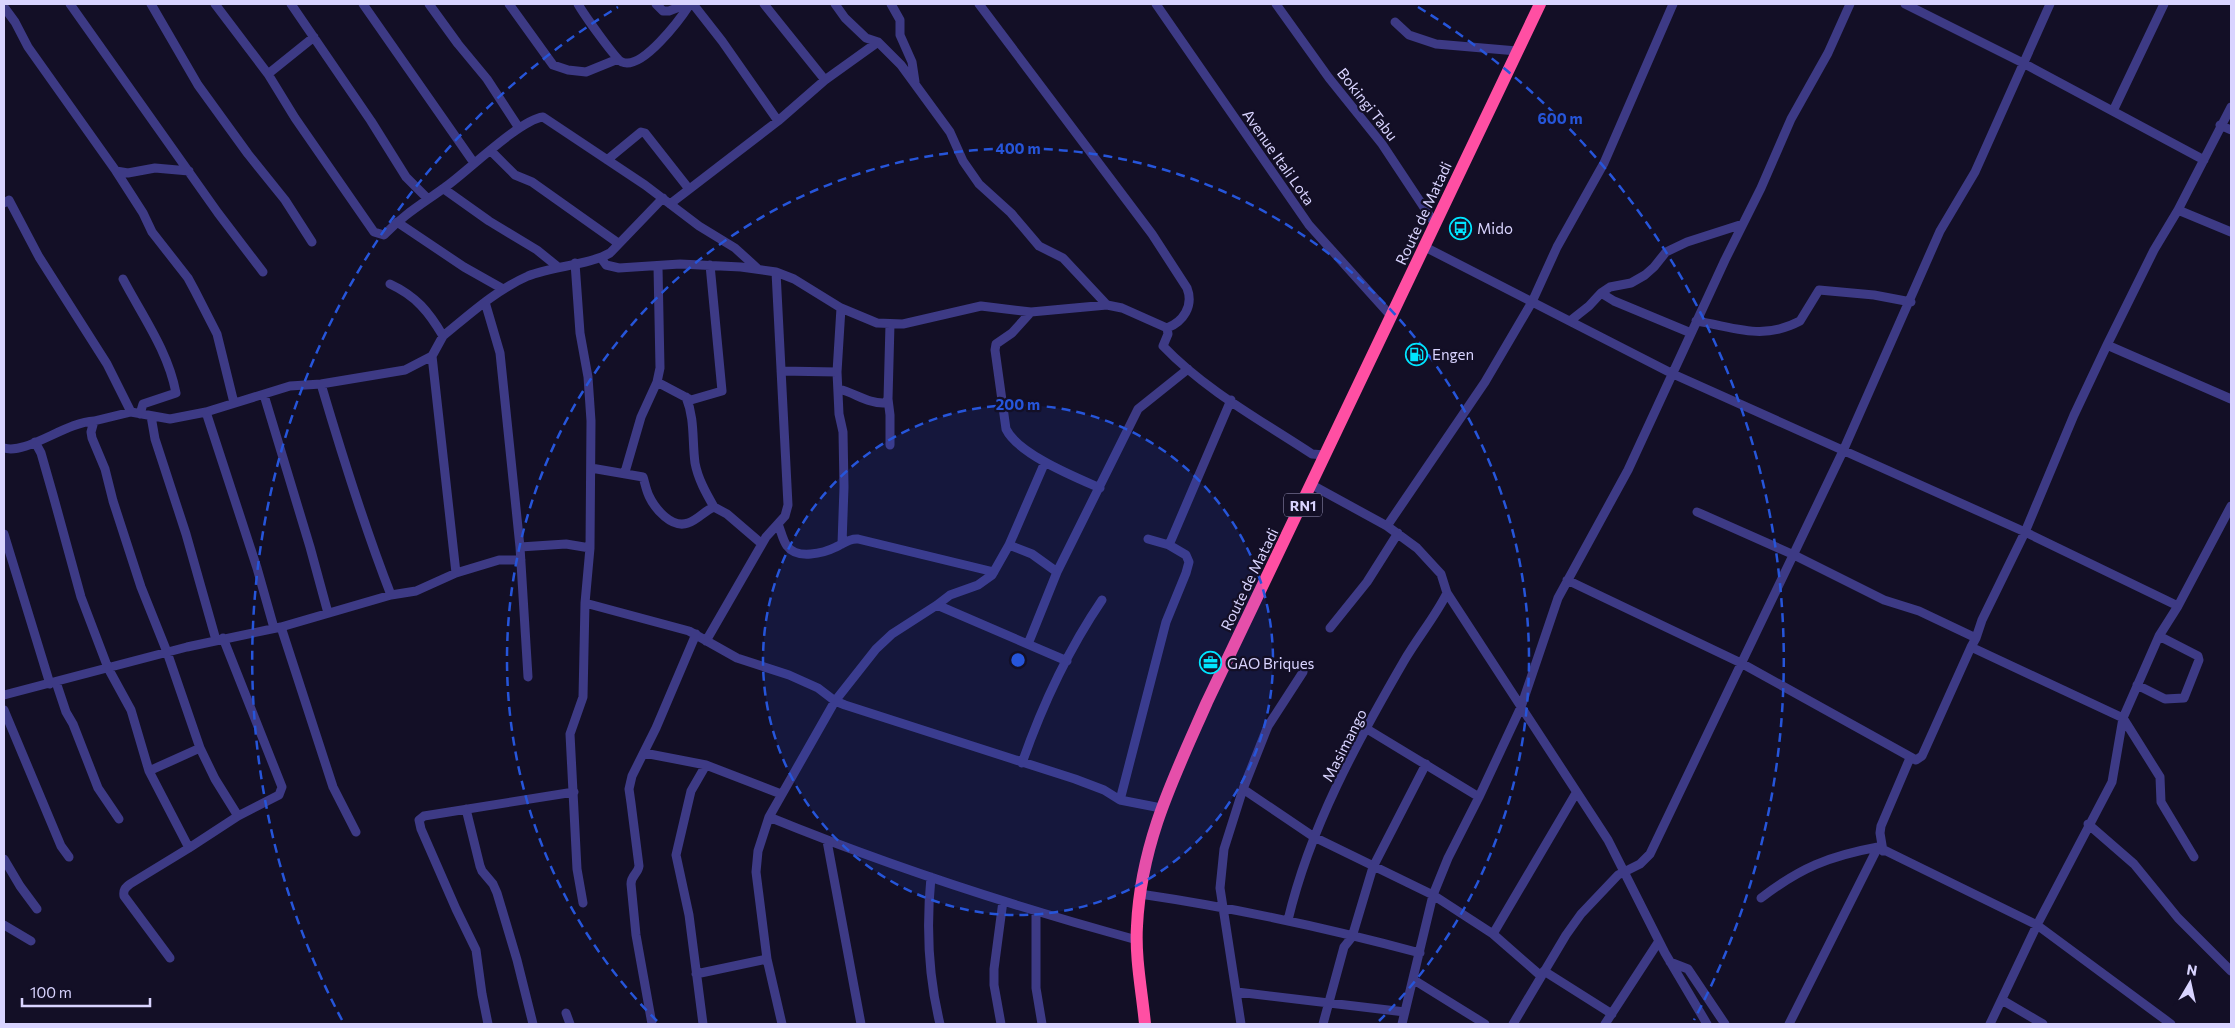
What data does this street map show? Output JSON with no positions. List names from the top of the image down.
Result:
{
  "streets": {
    "highway": ["Route de Matadi", "RN1"],
    "street": ["Bokingi Tabu", "Avenue Itali Lota", "Masimango"]
  },
  "crossings": [
    ["Bokingi Tabu", "Route de Matadi"],
    ["Avenue Itali Lota", "Route de Matadi"]
  ],
  "places": {
    "bus stop": ["Mido"],
    "fuel station": ["Engen"],
    "office": ["GAO Briques"]
  },
  "scale_bar": "100 m",
  "north": "top",
  "rings": ["600 m", "400 m", "200 m"]
}
